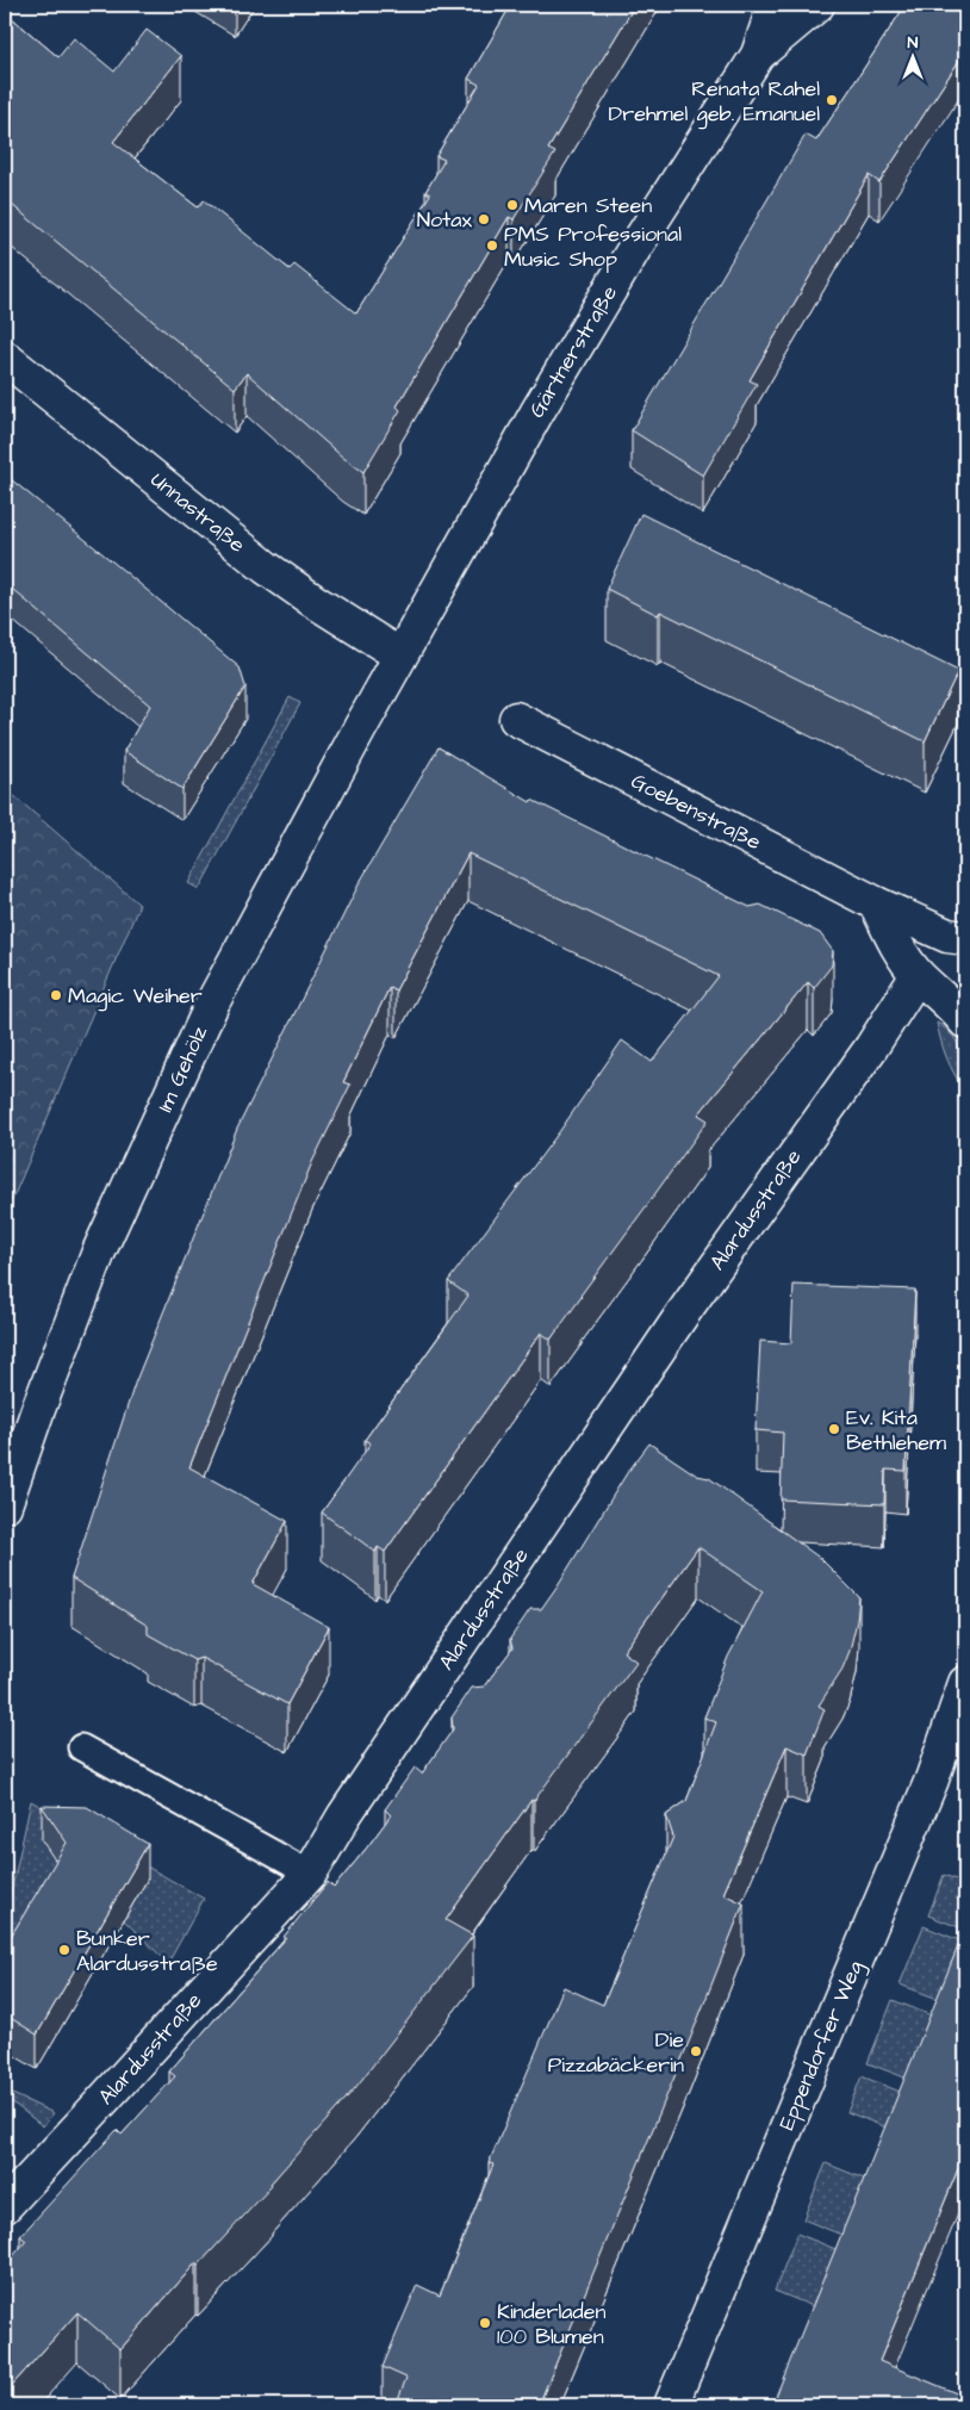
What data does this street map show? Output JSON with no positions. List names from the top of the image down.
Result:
{
  "streets": {
    "street": [
      "Gärtnerstraße",
      "Unnastraße",
      "Goebenstraße",
      "Im Gehölz",
      "Alardusstraße",
      "Eppendorfer Weg"
    ]
  },
  "crossings": [
    ["Gärtnerstraße", "Unnastraße"],
    ["Gärtnerstraße", "Im Gehölz"],
    ["Unnastraße", "Im Gehölz"]
  ],
  "places": [
    "Renata Rahel Drehmel geb. Emanuel",
    "Maren Steen",
    "Notax",
    "PMS Professional Music Shop",
    "Magic Weiher",
    "Ev. Kita Bethlehem",
    "Bunker Alardusstraße",
    "Die Pizzabäckerin",
    "Kinderladen 100 Blumen"
  ],
  "north": "top"
}
